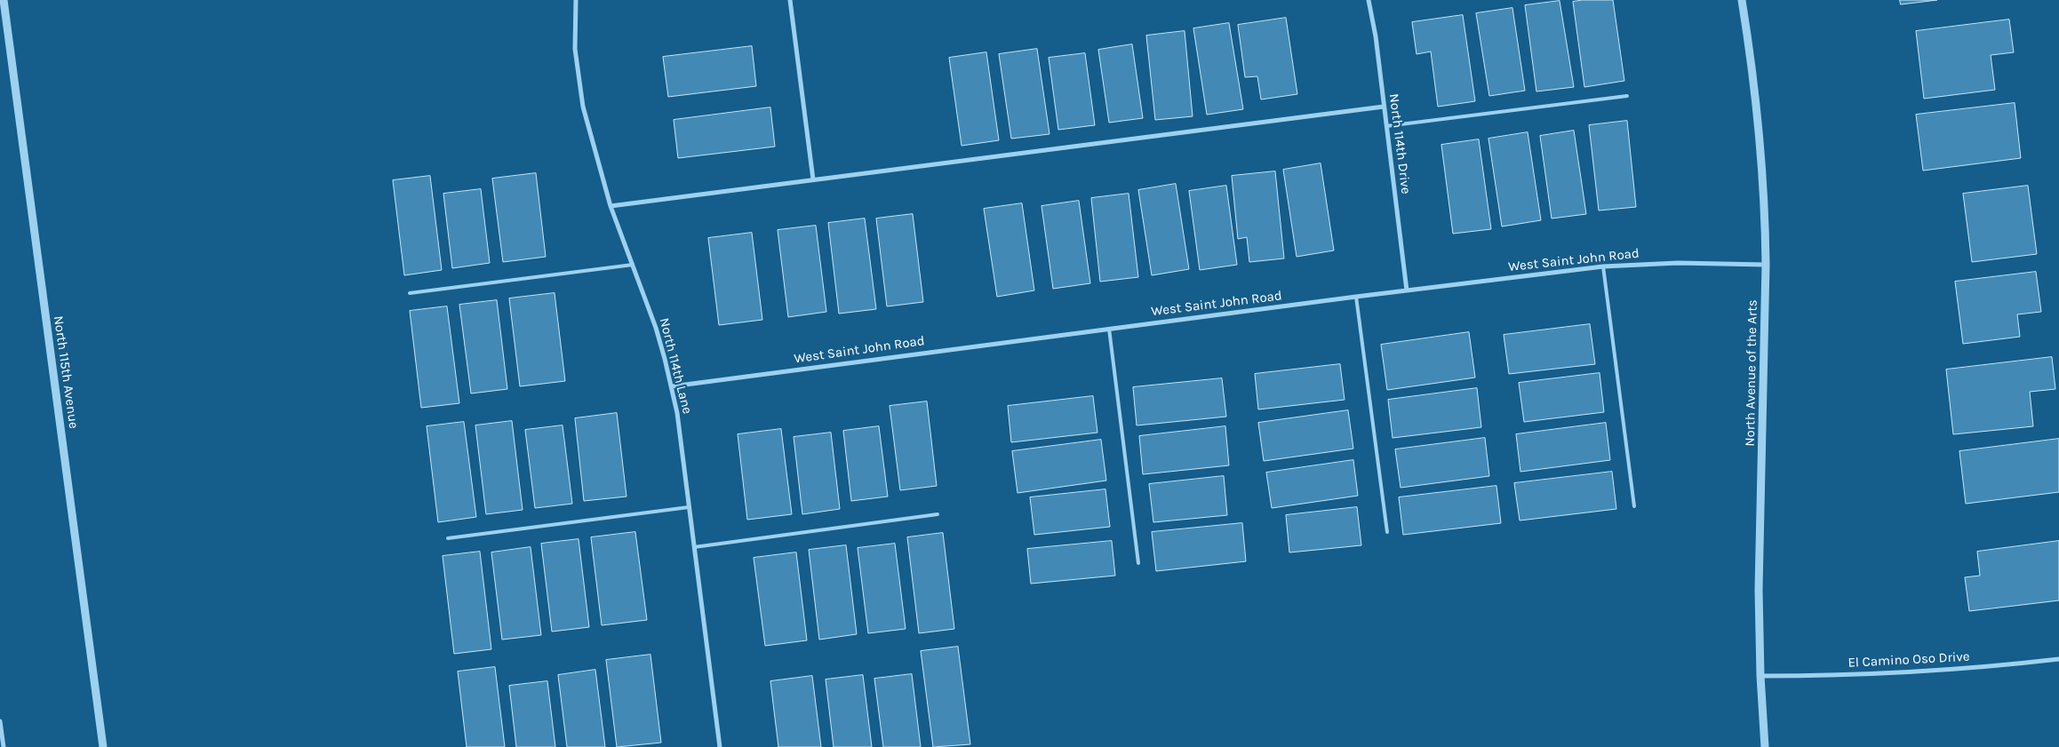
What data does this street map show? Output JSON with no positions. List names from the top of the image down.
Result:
{
  "streets": {
    "street": [
      "North 114th Drive",
      "West Saint John Road",
      "North 114th Lane",
      "North 115th Avenue",
      "North Avenue of the Arts",
      "El Camino Oso Drive"
    ]
  },
  "crossings": [
    ["North 114th Drive", "West Saint John Road"],
    ["West Saint John Road", "North 114th Lane"],
    ["West Saint John Road", "North Avenue of the Arts"],
    ["North Avenue of the Arts", "El Camino Oso Drive"]
  ]
}
